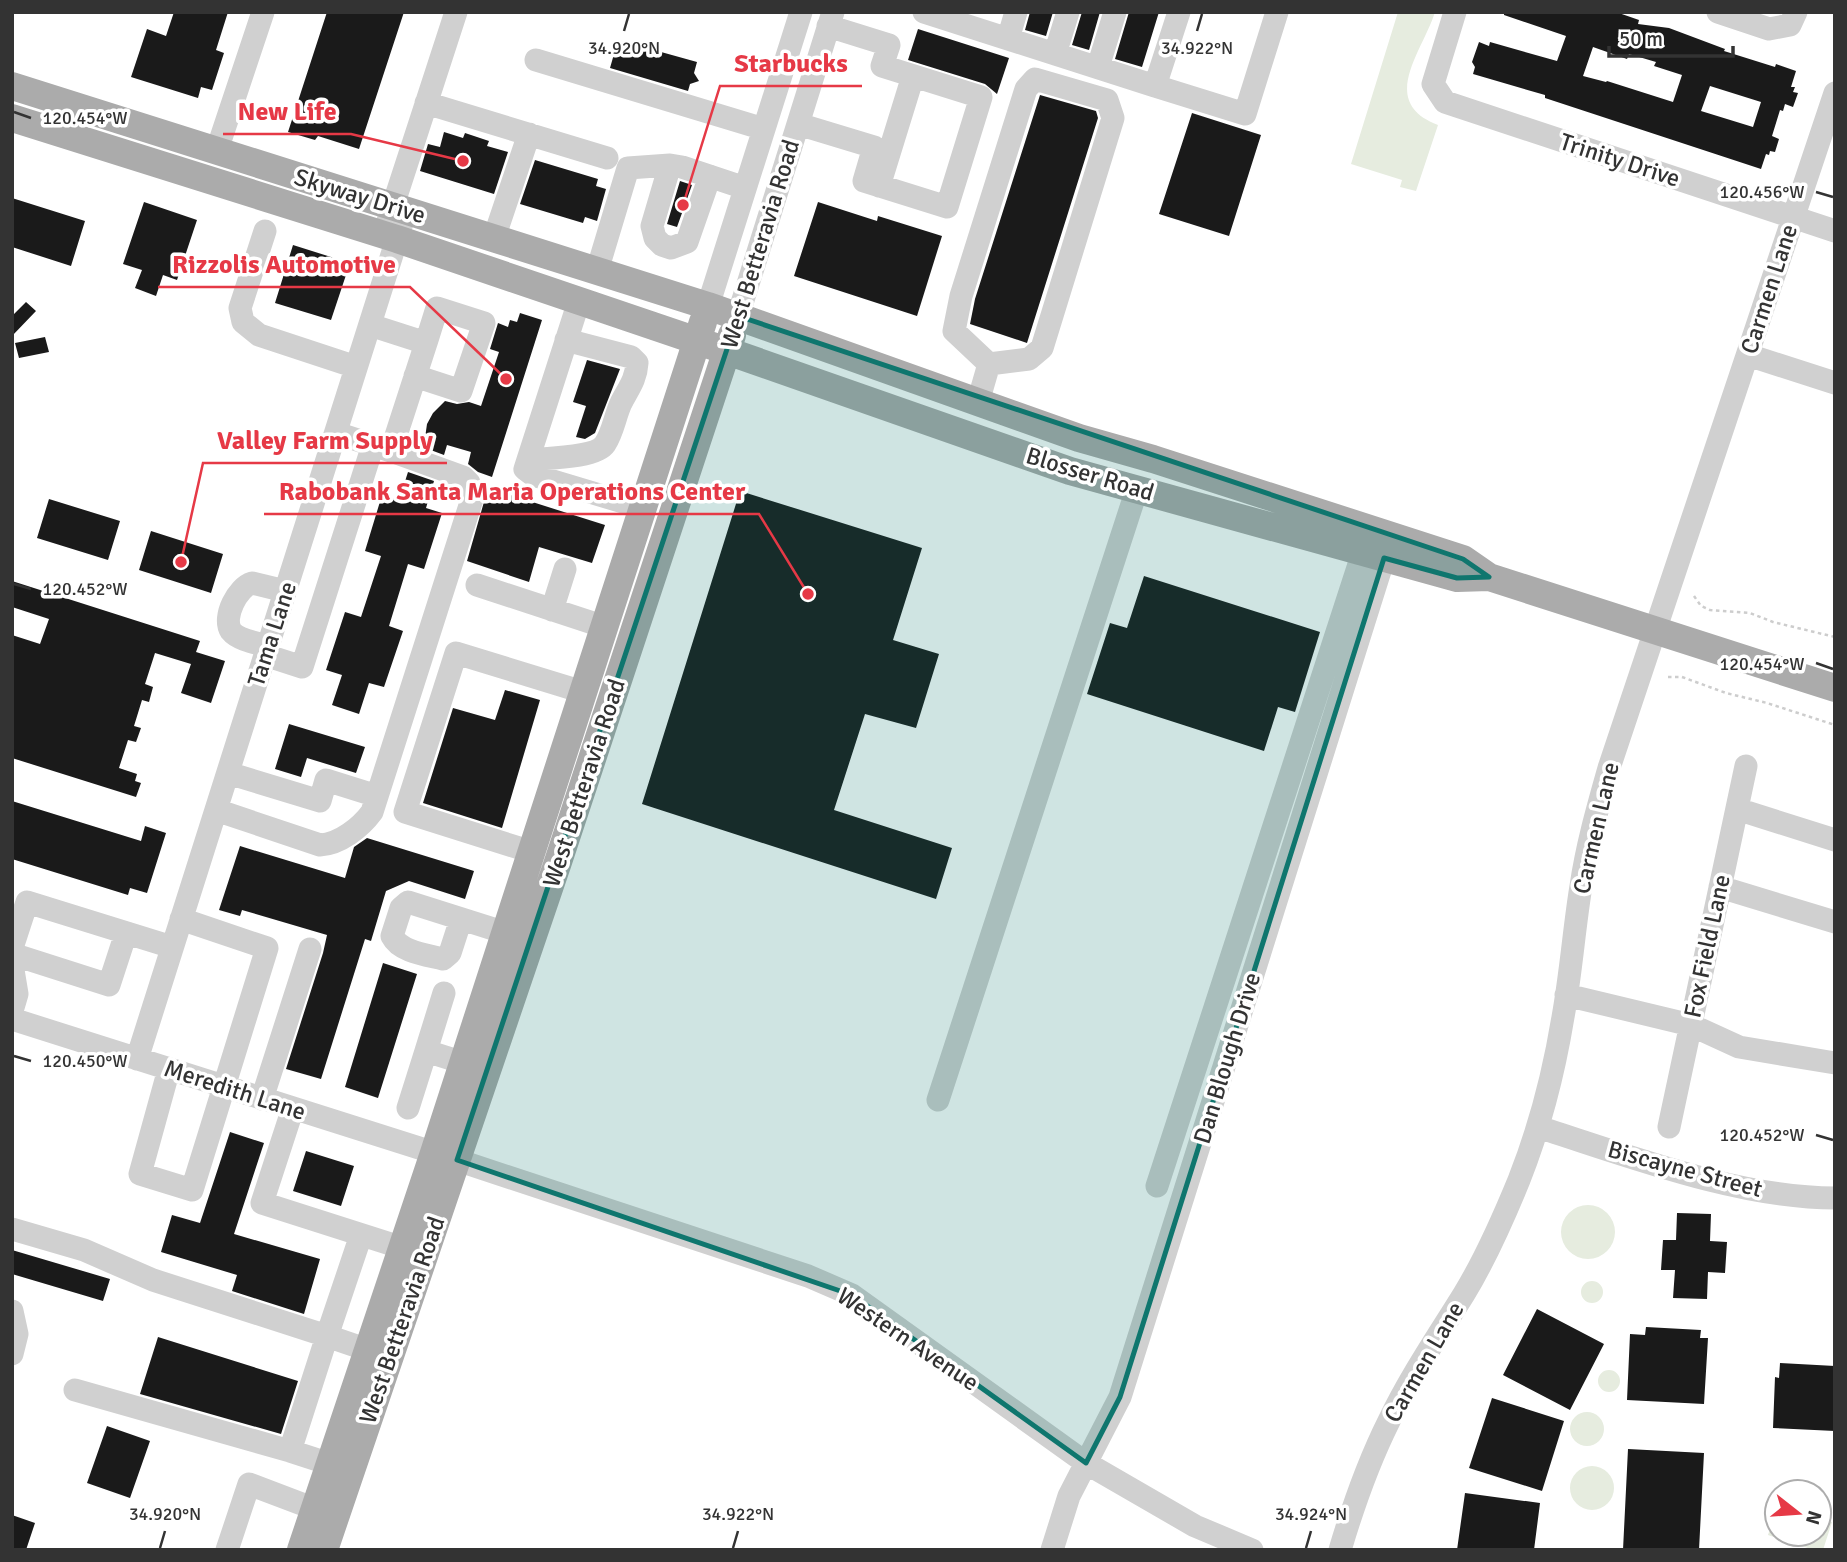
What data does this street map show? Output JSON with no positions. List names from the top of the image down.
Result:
{
  "streets": {
    "main road": ["Skyway Drive", "West Betteravia Road", "Blosser Road"],
    "street": [
      "Trinity Drive",
      "Carmen Lane",
      "Tama Lane",
      "Fox Field Lane",
      "Dan Blough Drive",
      "Meredith Lane",
      "Biscayne Street",
      "Western Avenue"
    ]
  },
  "crossings": [
    ["Trinity Drive", "Carmen Lane"],
    ["Skyway Drive", "West Betteravia Road"],
    ["Skyway Drive", "Blosser Road"],
    ["Skyway Drive", "Tama Lane"],
    ["West Betteravia Road", "Blosser Road"],
    ["West Betteravia Road", "Meredith Lane"],
    ["West Betteravia Road", "Western Avenue"],
    ["Carmen Lane", "Blosser Road"],
    ["Carmen Lane", "Biscayne Street"],
    ["Blosser Road", "Dan Blough Drive"],
    ["Tama Lane", "Meredith Lane"],
    ["Dan Blough Drive", "Western Avenue"],
    ["Meredith Lane", "Western Avenue"]
  ],
  "places": [
    "New Life",
    "Starbucks",
    "Rizzolis Automotive",
    "Valley Farm Supply",
    "Rabobank Santa Maria Operations Center"
  ],
  "scale_bar": "50 m",
  "north": "right",
  "coordinates": [
    "34.920°N",
    "34.922°N",
    "120.454°W",
    "120.456°W",
    "120.452°W",
    "120.450°W",
    "34.924°N"
  ]
}
